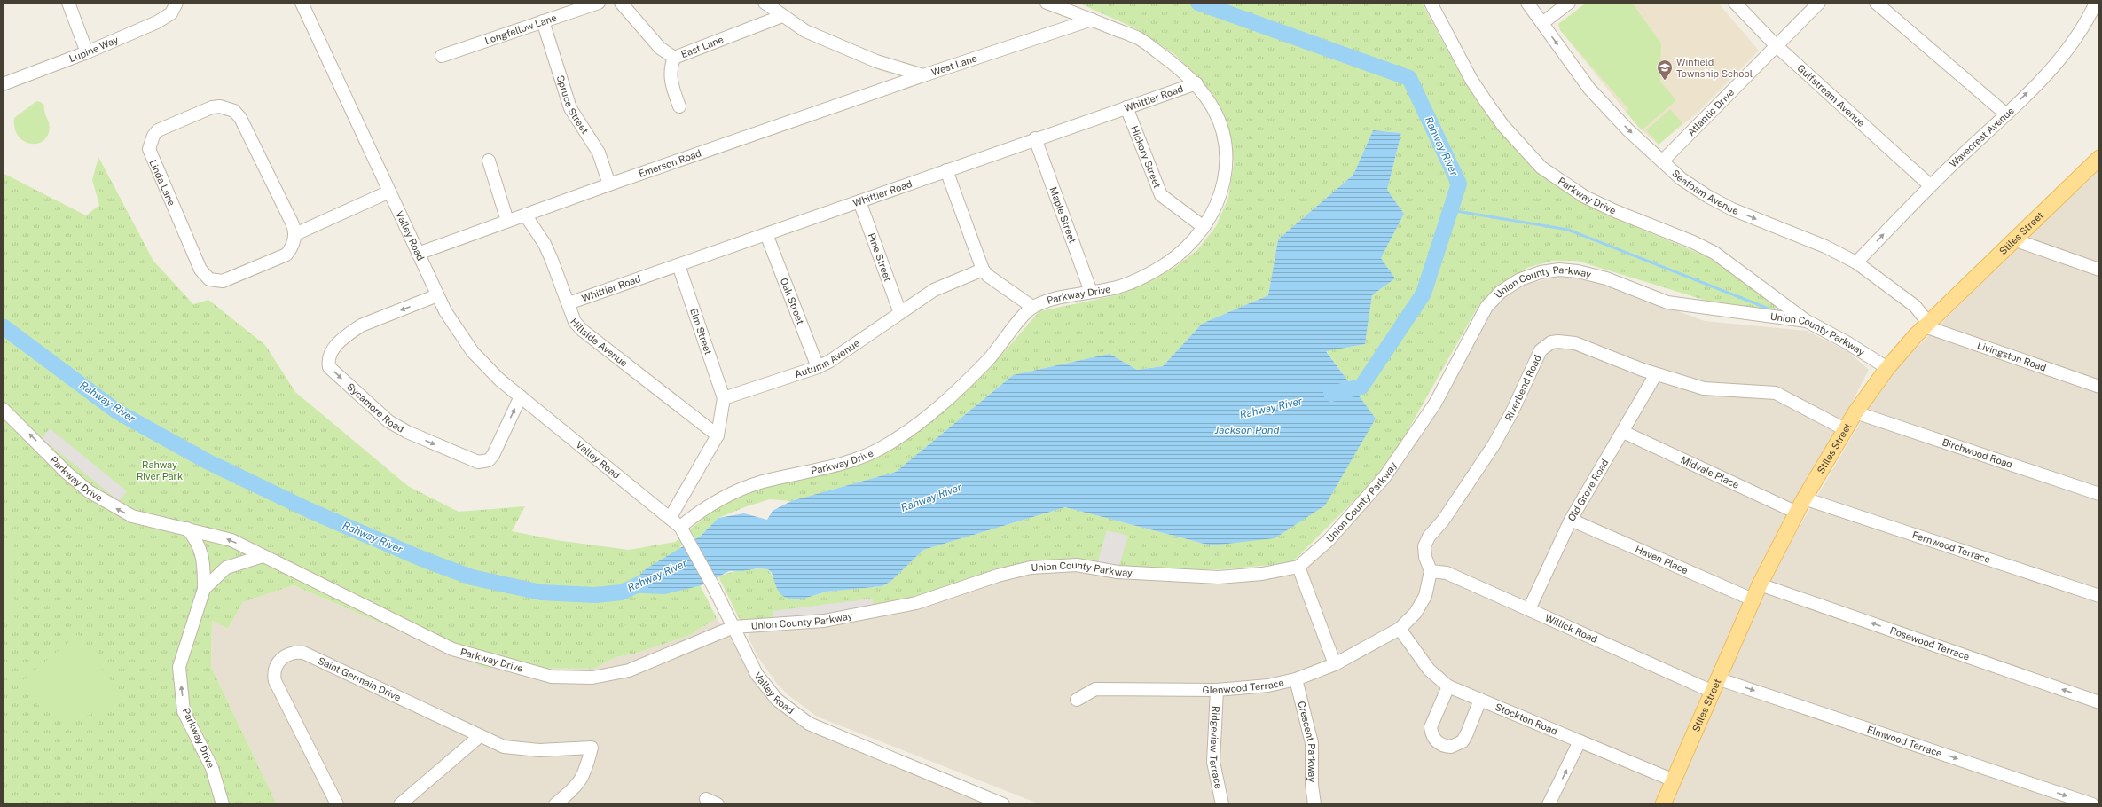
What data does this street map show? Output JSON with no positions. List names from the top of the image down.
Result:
{
  "streets": {
    "main road": ["Stiles Street"],
    "street": [
      "Longfellow Lane",
      "East Lane",
      "Lupine Way",
      "West Lane",
      "Gulfstream Avenue",
      "Whittier Road",
      "Spruce Street",
      "Atlantic Drive",
      "Wavecrest Avenue",
      "Hickory Street",
      "Emerson Road",
      "Linda Lane",
      "Seafoam Avenue",
      "Parkway Drive",
      "Maple Street",
      "Valley Road",
      "Pine Street",
      "Union County Parkway",
      "Oak Street",
      "Elm Street",
      "Hillside Avenue",
      "Livingston Road",
      "Autumn Avenue",
      "Riverbend Road",
      "Sycamore Road",
      "Birchwood Road",
      "Midvale Place",
      "Old Grove Road",
      "Fernwood Terrace",
      "Haven Place",
      "Willick Road",
      "Rosewood Terrace",
      "Saint Germain Drive",
      "Glenwood Terrace",
      "Stockton Road",
      "Crescent Parkway",
      "Elmwood Terrace",
      "Ridgeview Terrace"
    ]
  },
  "crossings": [
    ["Longfellow Lane", "Spruce Street"],
    ["East Lane", "West Lane"],
    ["West Lane", "Emerson Road"],
    ["West Lane", "Parkway Drive"],
    ["Gulfstream Avenue", "Atlantic Drive"],
    ["Gulfstream Avenue", "Wavecrest Avenue"],
    ["Whittier Road", "Hickory Street"],
    ["Whittier Road", "Parkway Drive"],
    ["Whittier Road", "Maple Street"],
    ["Whittier Road", "Pine Street"],
    ["Whittier Road", "Oak Street"],
    ["Whittier Road", "Elm Street"],
    ["Whittier Road", "Hillside Avenue"],
    ["Spruce Street", "Emerson Road"],
    ["Atlantic Drive", "Seafoam Avenue"],
    ["Wavecrest Avenue", "Seafoam Avenue"],
    ["Hickory Street", "Parkway Drive"],
    ["Emerson Road", "Valley Road"],
    ["Emerson Road", "Hillside Avenue"],
    ["Seafoam Avenue", "Stiles Street"],
    ["Seafoam Avenue", "Livingston Road"],
    ["Parkway Drive", "Maple Street"],
    ["Parkway Drive", "Valley Road"],
    ["Parkway Drive", "Union County Parkway"],
    ["Stiles Street", "Union County Parkway"],
    ["Stiles Street", "Livingston Road"],
    ["Stiles Street", "Riverbend Road"],
    ["Stiles Street", "Birchwood Road"],
    ["Stiles Street", "Midvale Place"],
    ["Stiles Street", "Fernwood Terrace"],
    ["Stiles Street", "Haven Place"],
    ["Stiles Street", "Willick Road"],
    ["Stiles Street", "Rosewood Terrace"],
    ["Stiles Street", "Stockton Road"],
    ["Stiles Street", "Elmwood Terrace"],
    ["Valley Road", "Union County Parkway"],
    ["Valley Road", "Sycamore Road"],
    ["Pine Street", "Autumn Avenue"],
    ["Oak Street", "Autumn Avenue"],
    ["Elm Street", "Autumn Avenue"],
    ["Riverbend Road", "Old Grove Road"],
    ["Riverbend Road", "Willick Road"],
    ["Midvale Place", "Old Grove Road"],
    ["Old Grove Road", "Haven Place"],
    ["Old Grove Road", "Willick Road"],
    ["Willick Road", "Elmwood Terrace"],
    ["Glenwood Terrace", "Stockton Road"],
    ["Glenwood Terrace", "Crescent Parkway"],
    ["Glenwood Terrace", "Ridgeview Terrace"]
  ],
  "one_way": [
    "Wavecrest Avenue",
    "Seafoam Avenue",
    "Rosewood Terrace",
    "Elmwood Terrace"
  ],
  "water": ["Rahway River", "Jackson Pond"],
  "parks": ["Rahway River Park"],
  "places": {
    "school or university": ["Winfield Township School"]
  }
}
